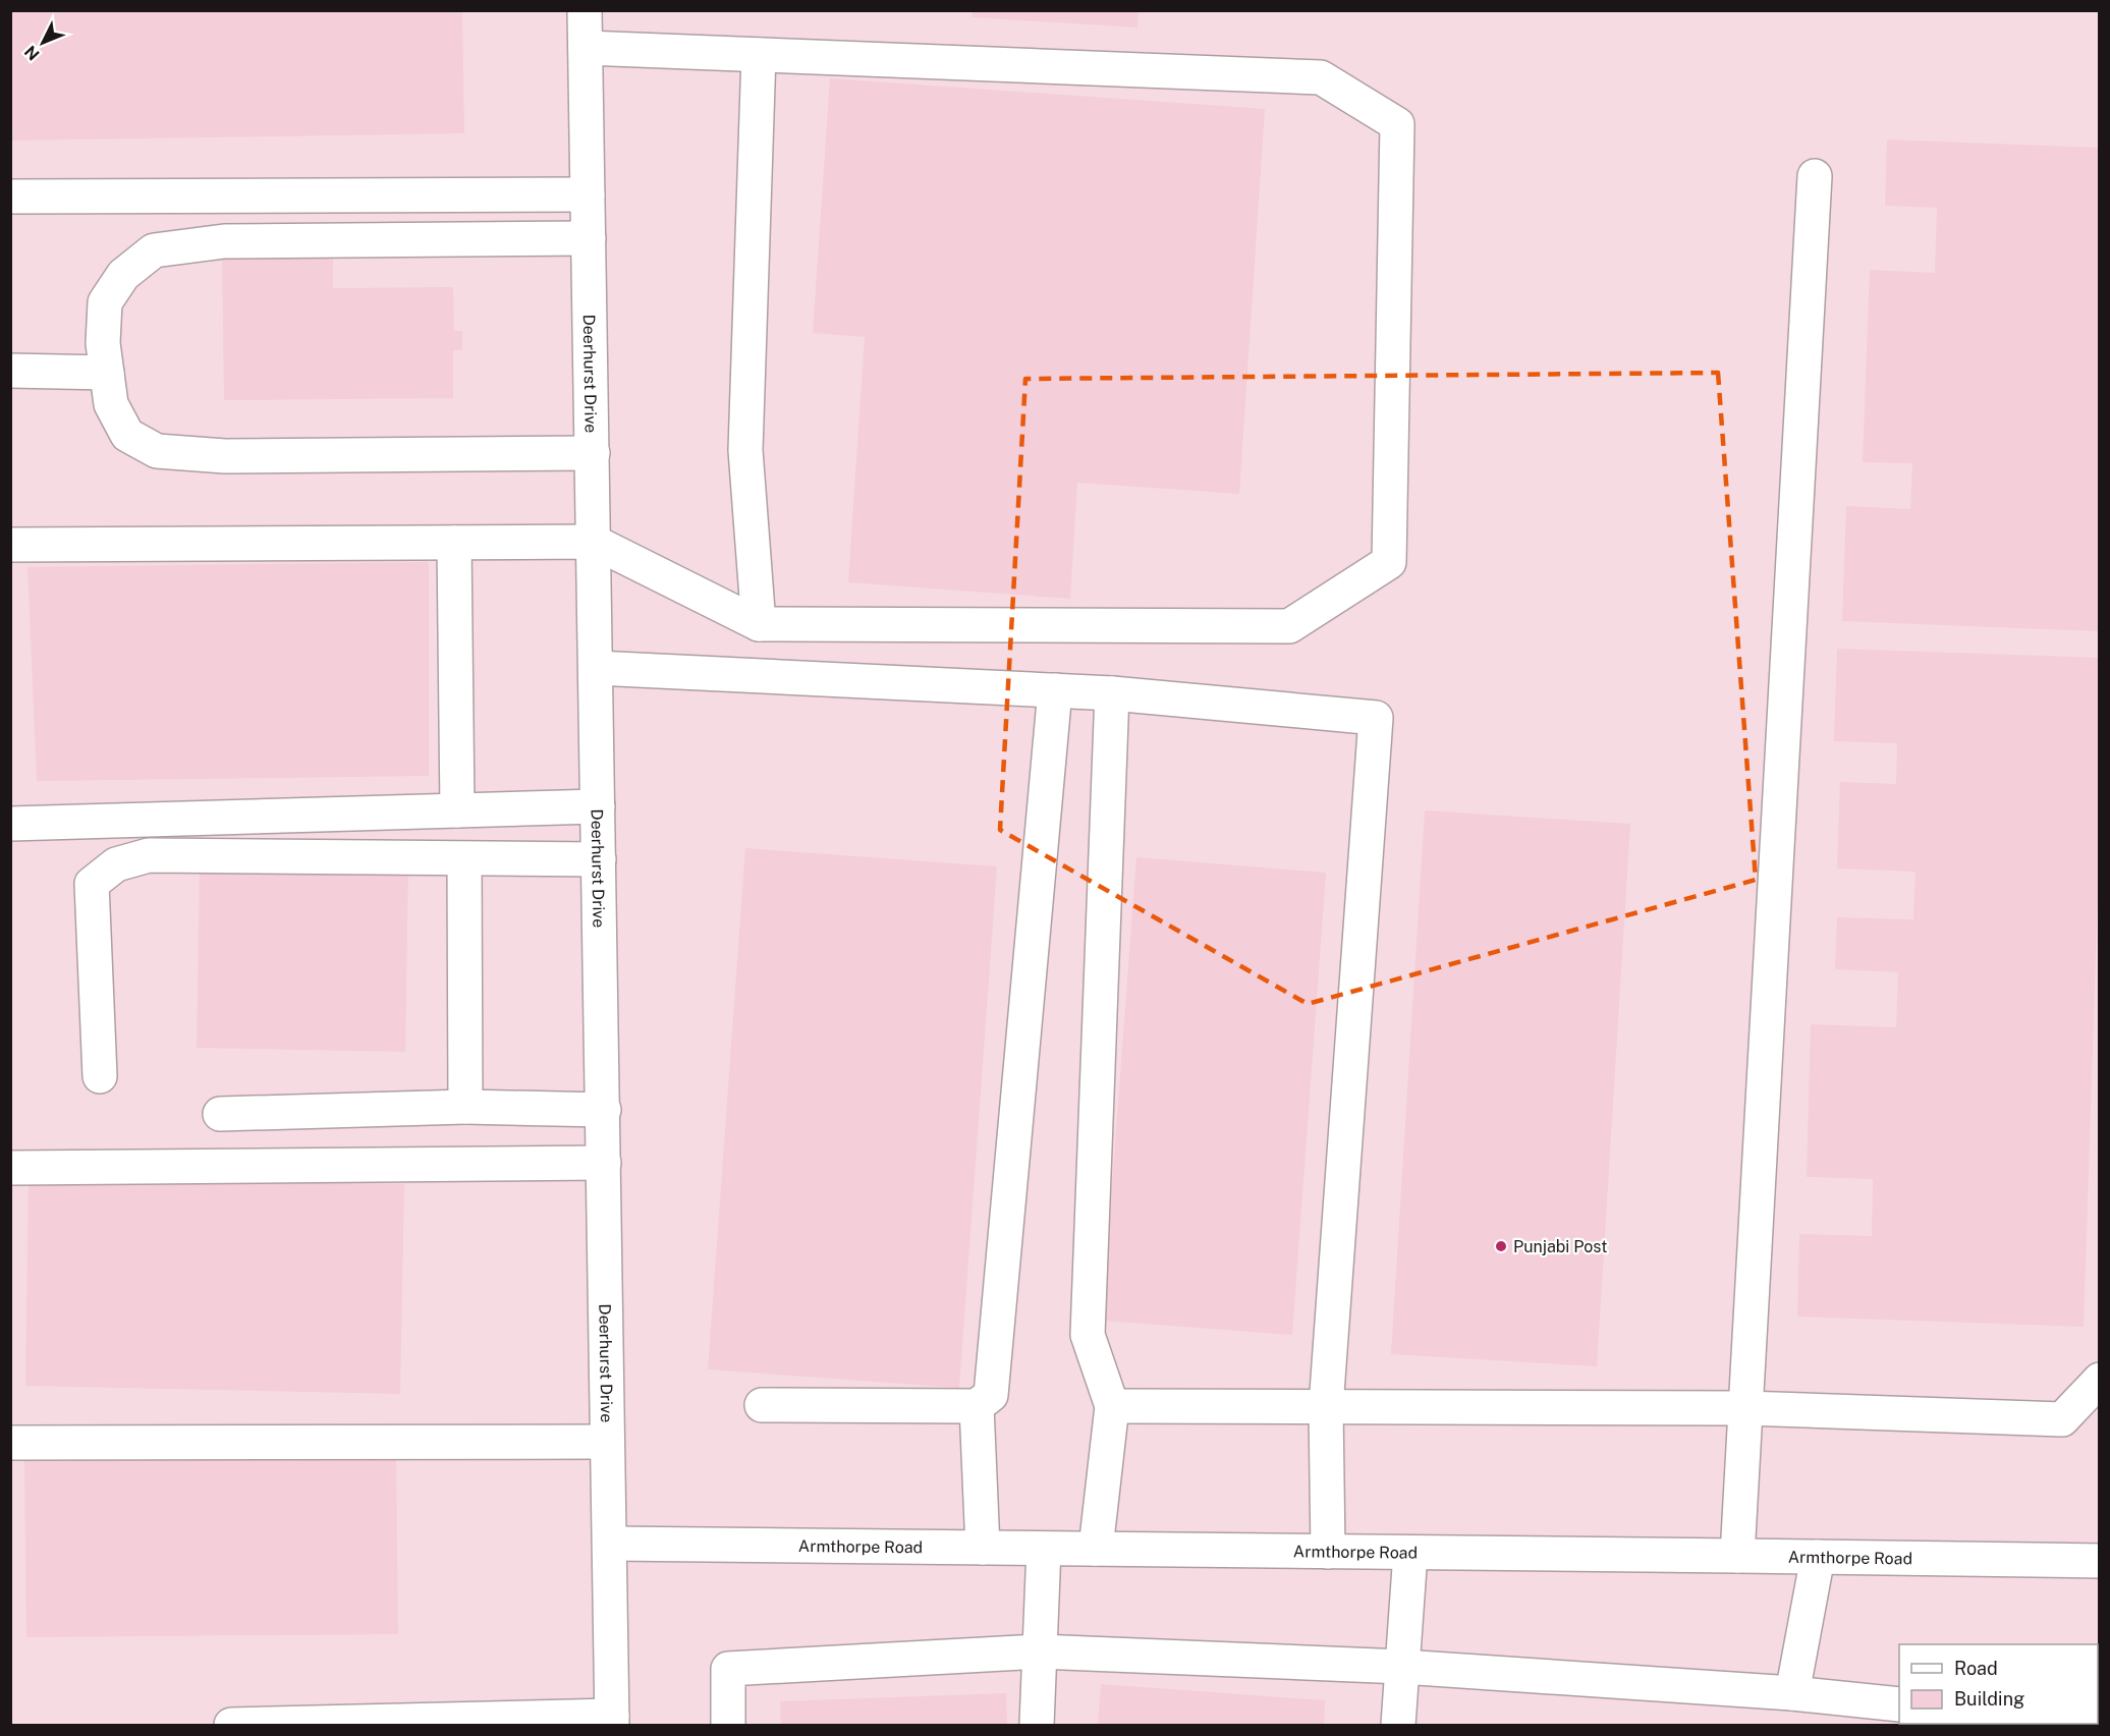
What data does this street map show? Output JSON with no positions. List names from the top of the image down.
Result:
{
  "streets": {
    "street": ["Deerhurst Drive", "Armthorpe Road"]
  },
  "crossings": [
    ["Deerhurst Drive", "Armthorpe Road"]
  ],
  "places": ["Punjabi Post"],
  "legend": ["Road", "Building"],
  "north": "bottom left"
}
